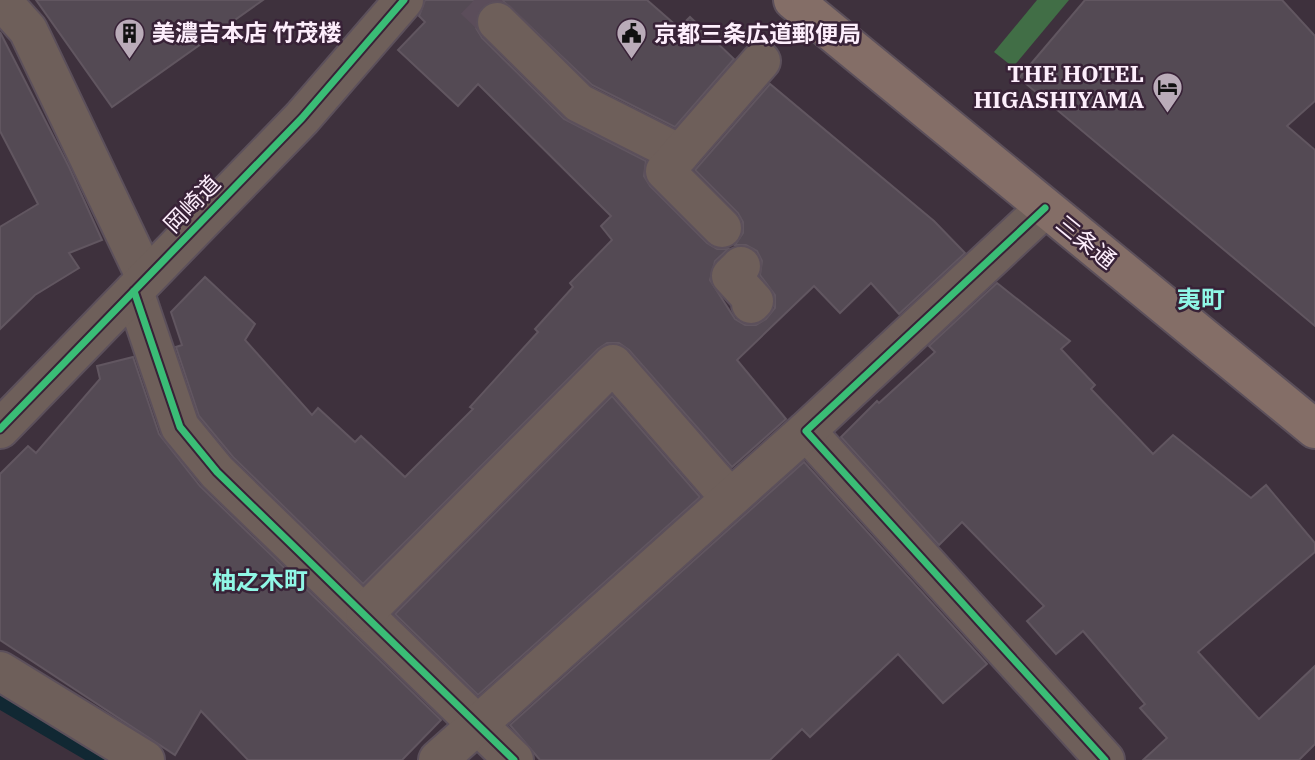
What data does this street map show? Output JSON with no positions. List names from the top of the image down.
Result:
{
  "streets": {
    "main road": ["三条通"],
    "street": ["岡崎道"]
  },
  "districts": ["夷町", "柚之木町"],
  "places": {
    "building": ["美濃吉本店 竹茂楼"],
    "public building": ["京都三条広道郵便局"],
    "hotel": ["THE HOTEL HIGASHIYAMA"]
  }
}
